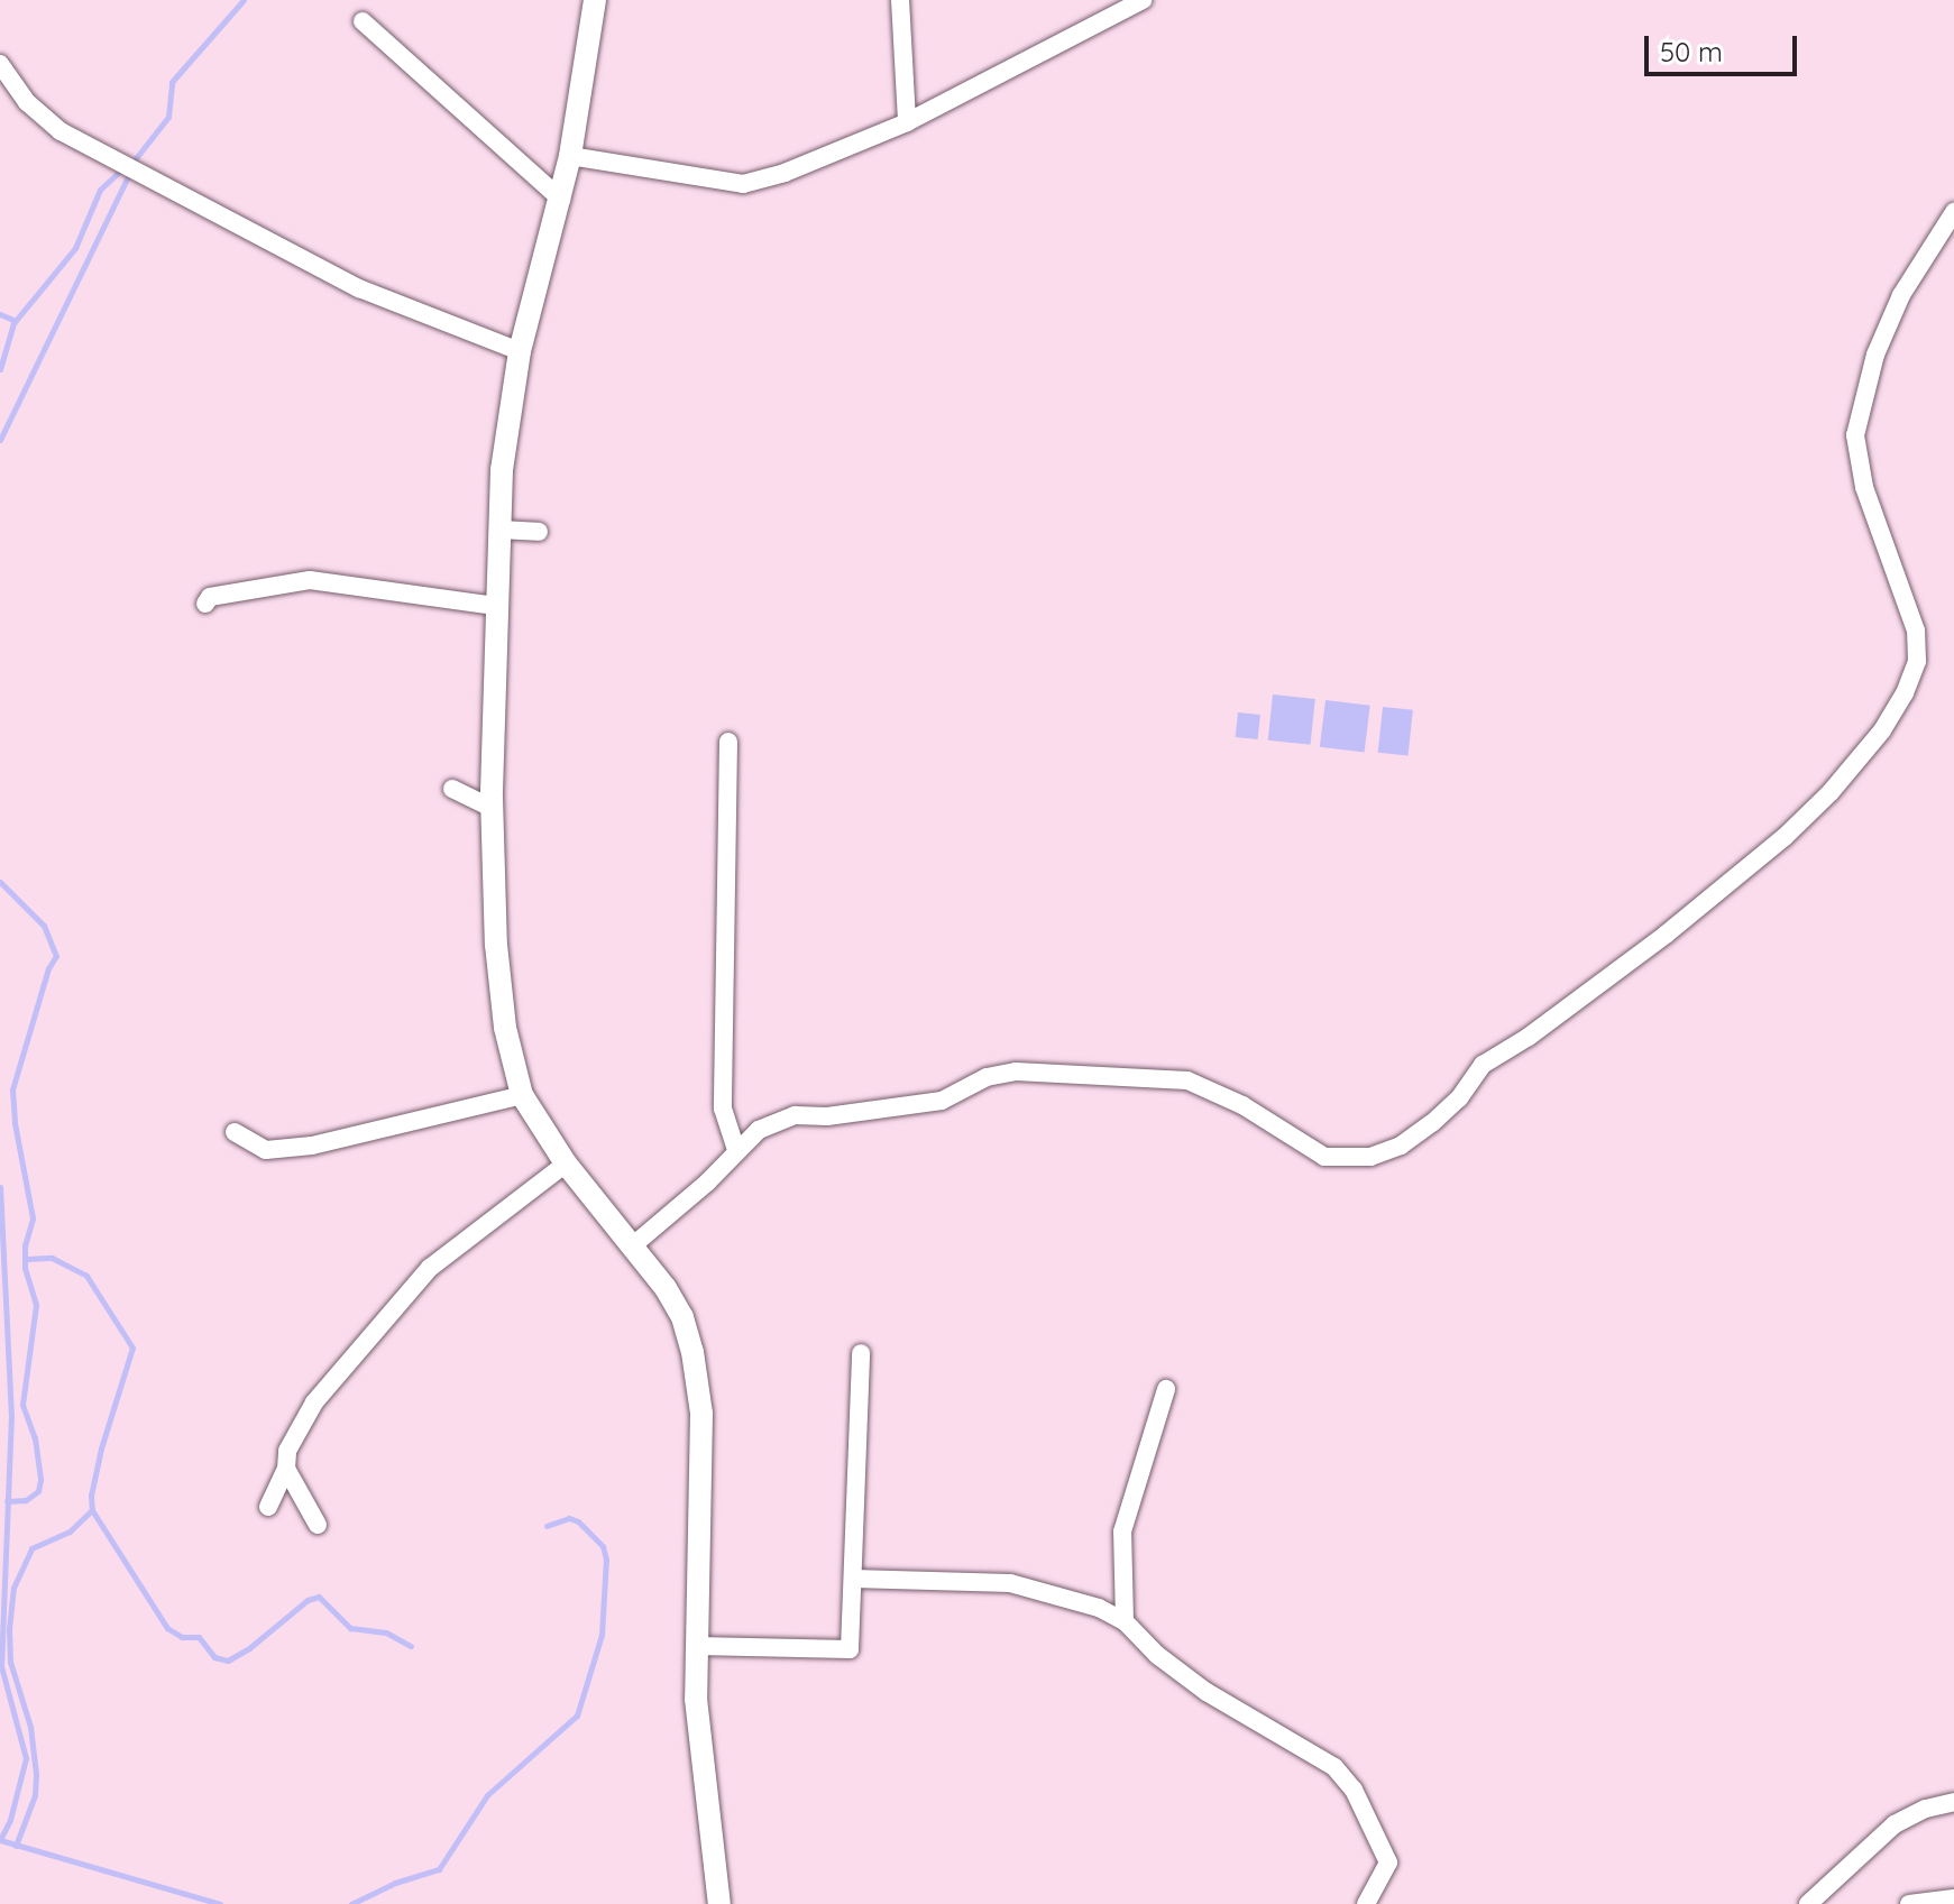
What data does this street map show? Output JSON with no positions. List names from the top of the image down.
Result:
{
  "scale_bar": "50 m"
}
